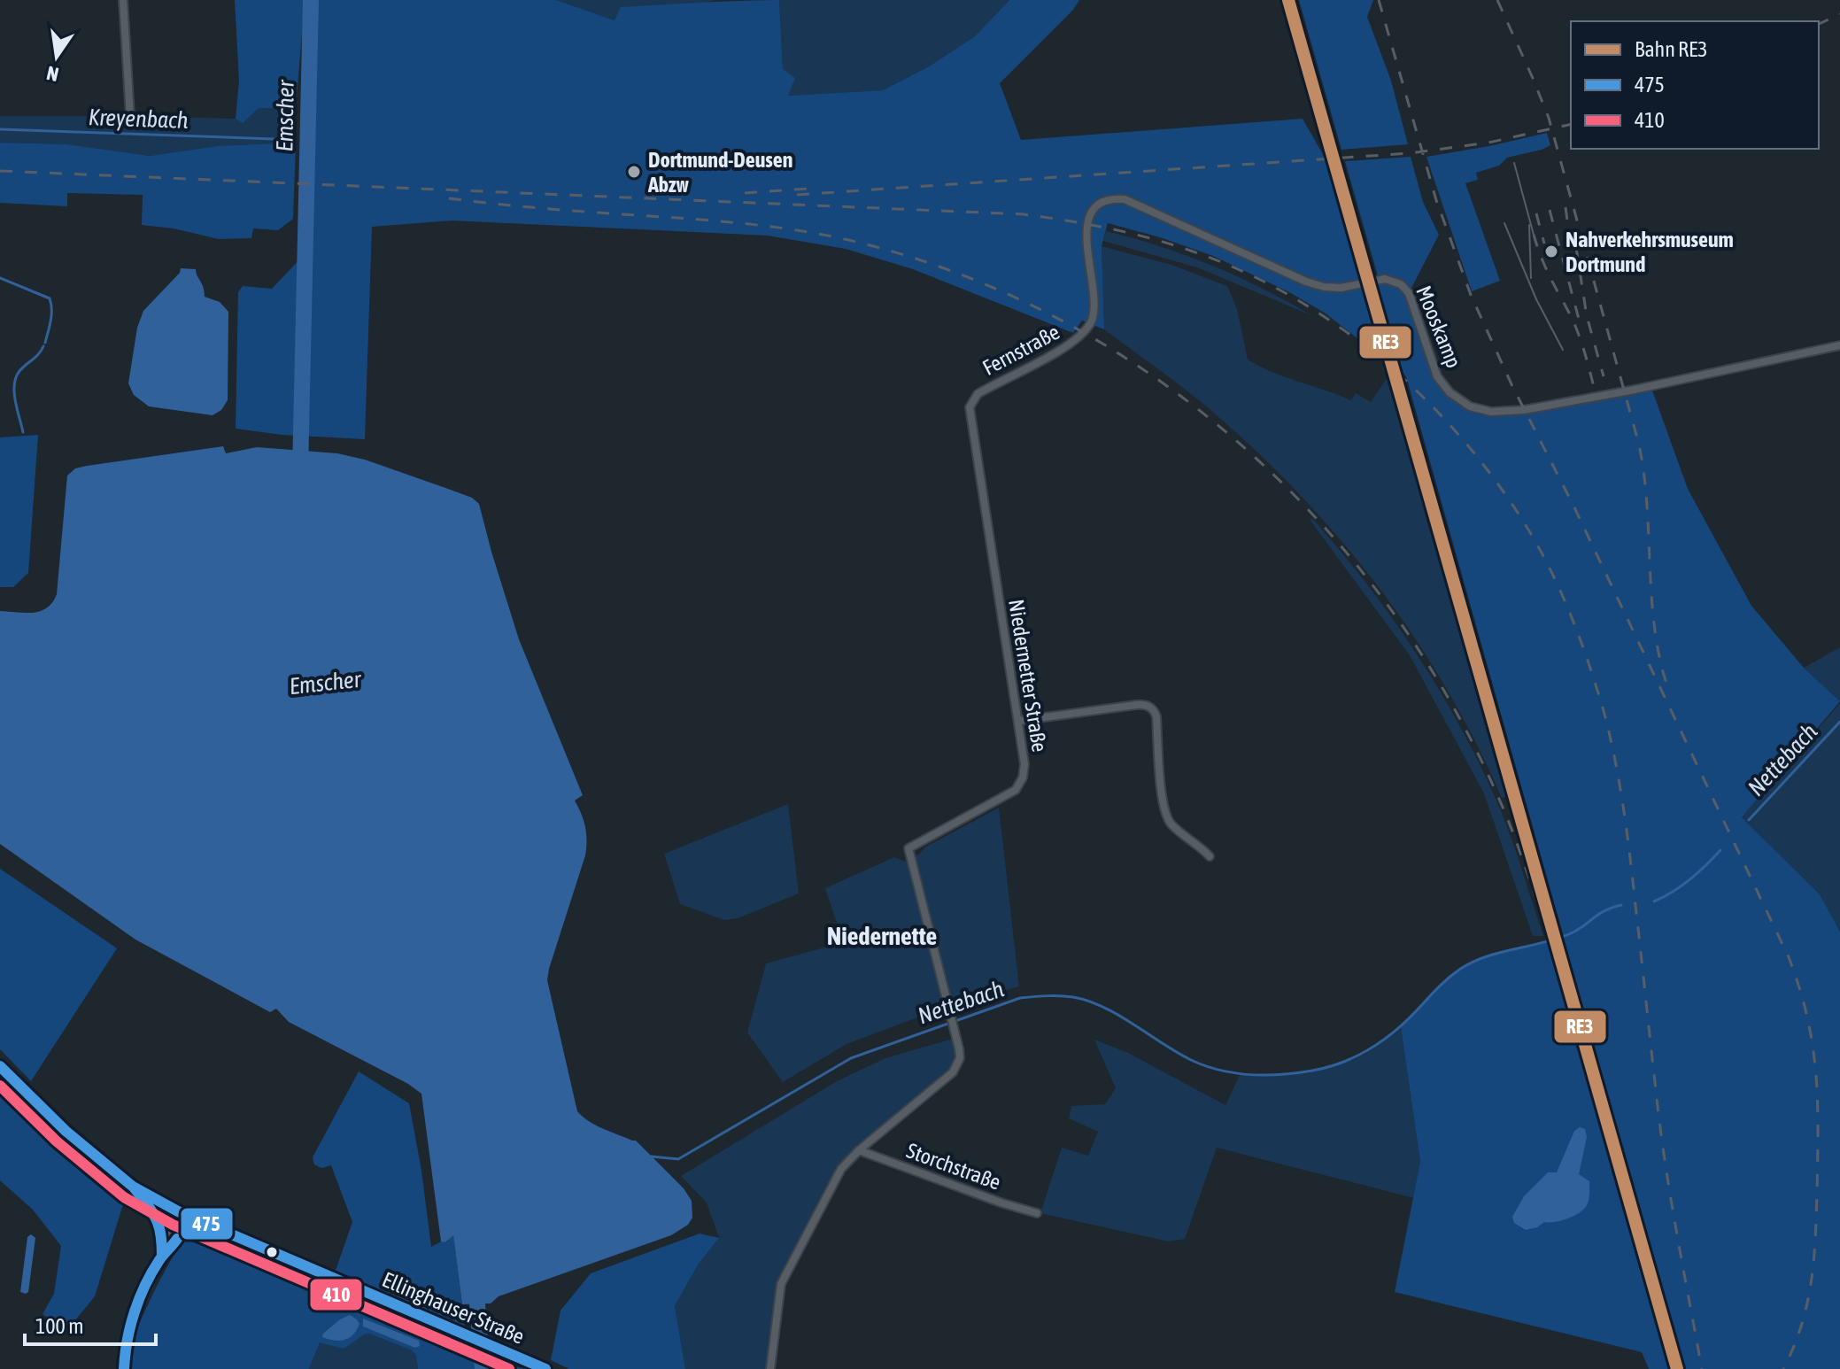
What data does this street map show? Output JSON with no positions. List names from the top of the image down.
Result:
{
  "streets": {
    "main road": ["Ellinghauser Straße"],
    "street": [
      "Mooskamp",
      "Fernstraße",
      "Niedernetter Straße",
      "Storchstraße"
    ]
  },
  "crossings": [
    ["Mooskamp", "Fernstraße"],
    ["Fernstraße", "Niedernetter Straße"],
    ["Niedernetter Straße", "Storchstraße"]
  ],
  "districts": ["Niedernette"],
  "water": ["Emscher", "Kreyenbach", "Nettebach"],
  "places": ["Dortmund-Deusen Abzw", "Nahverkehrsmuseum Dortmund"],
  "lines": ["rail line RE3", "transit line 475", "transit line 410"],
  "legend": ["Bahn RE3", "475", "410"],
  "scale_bar": "100 m",
  "north": "bottom"
}
